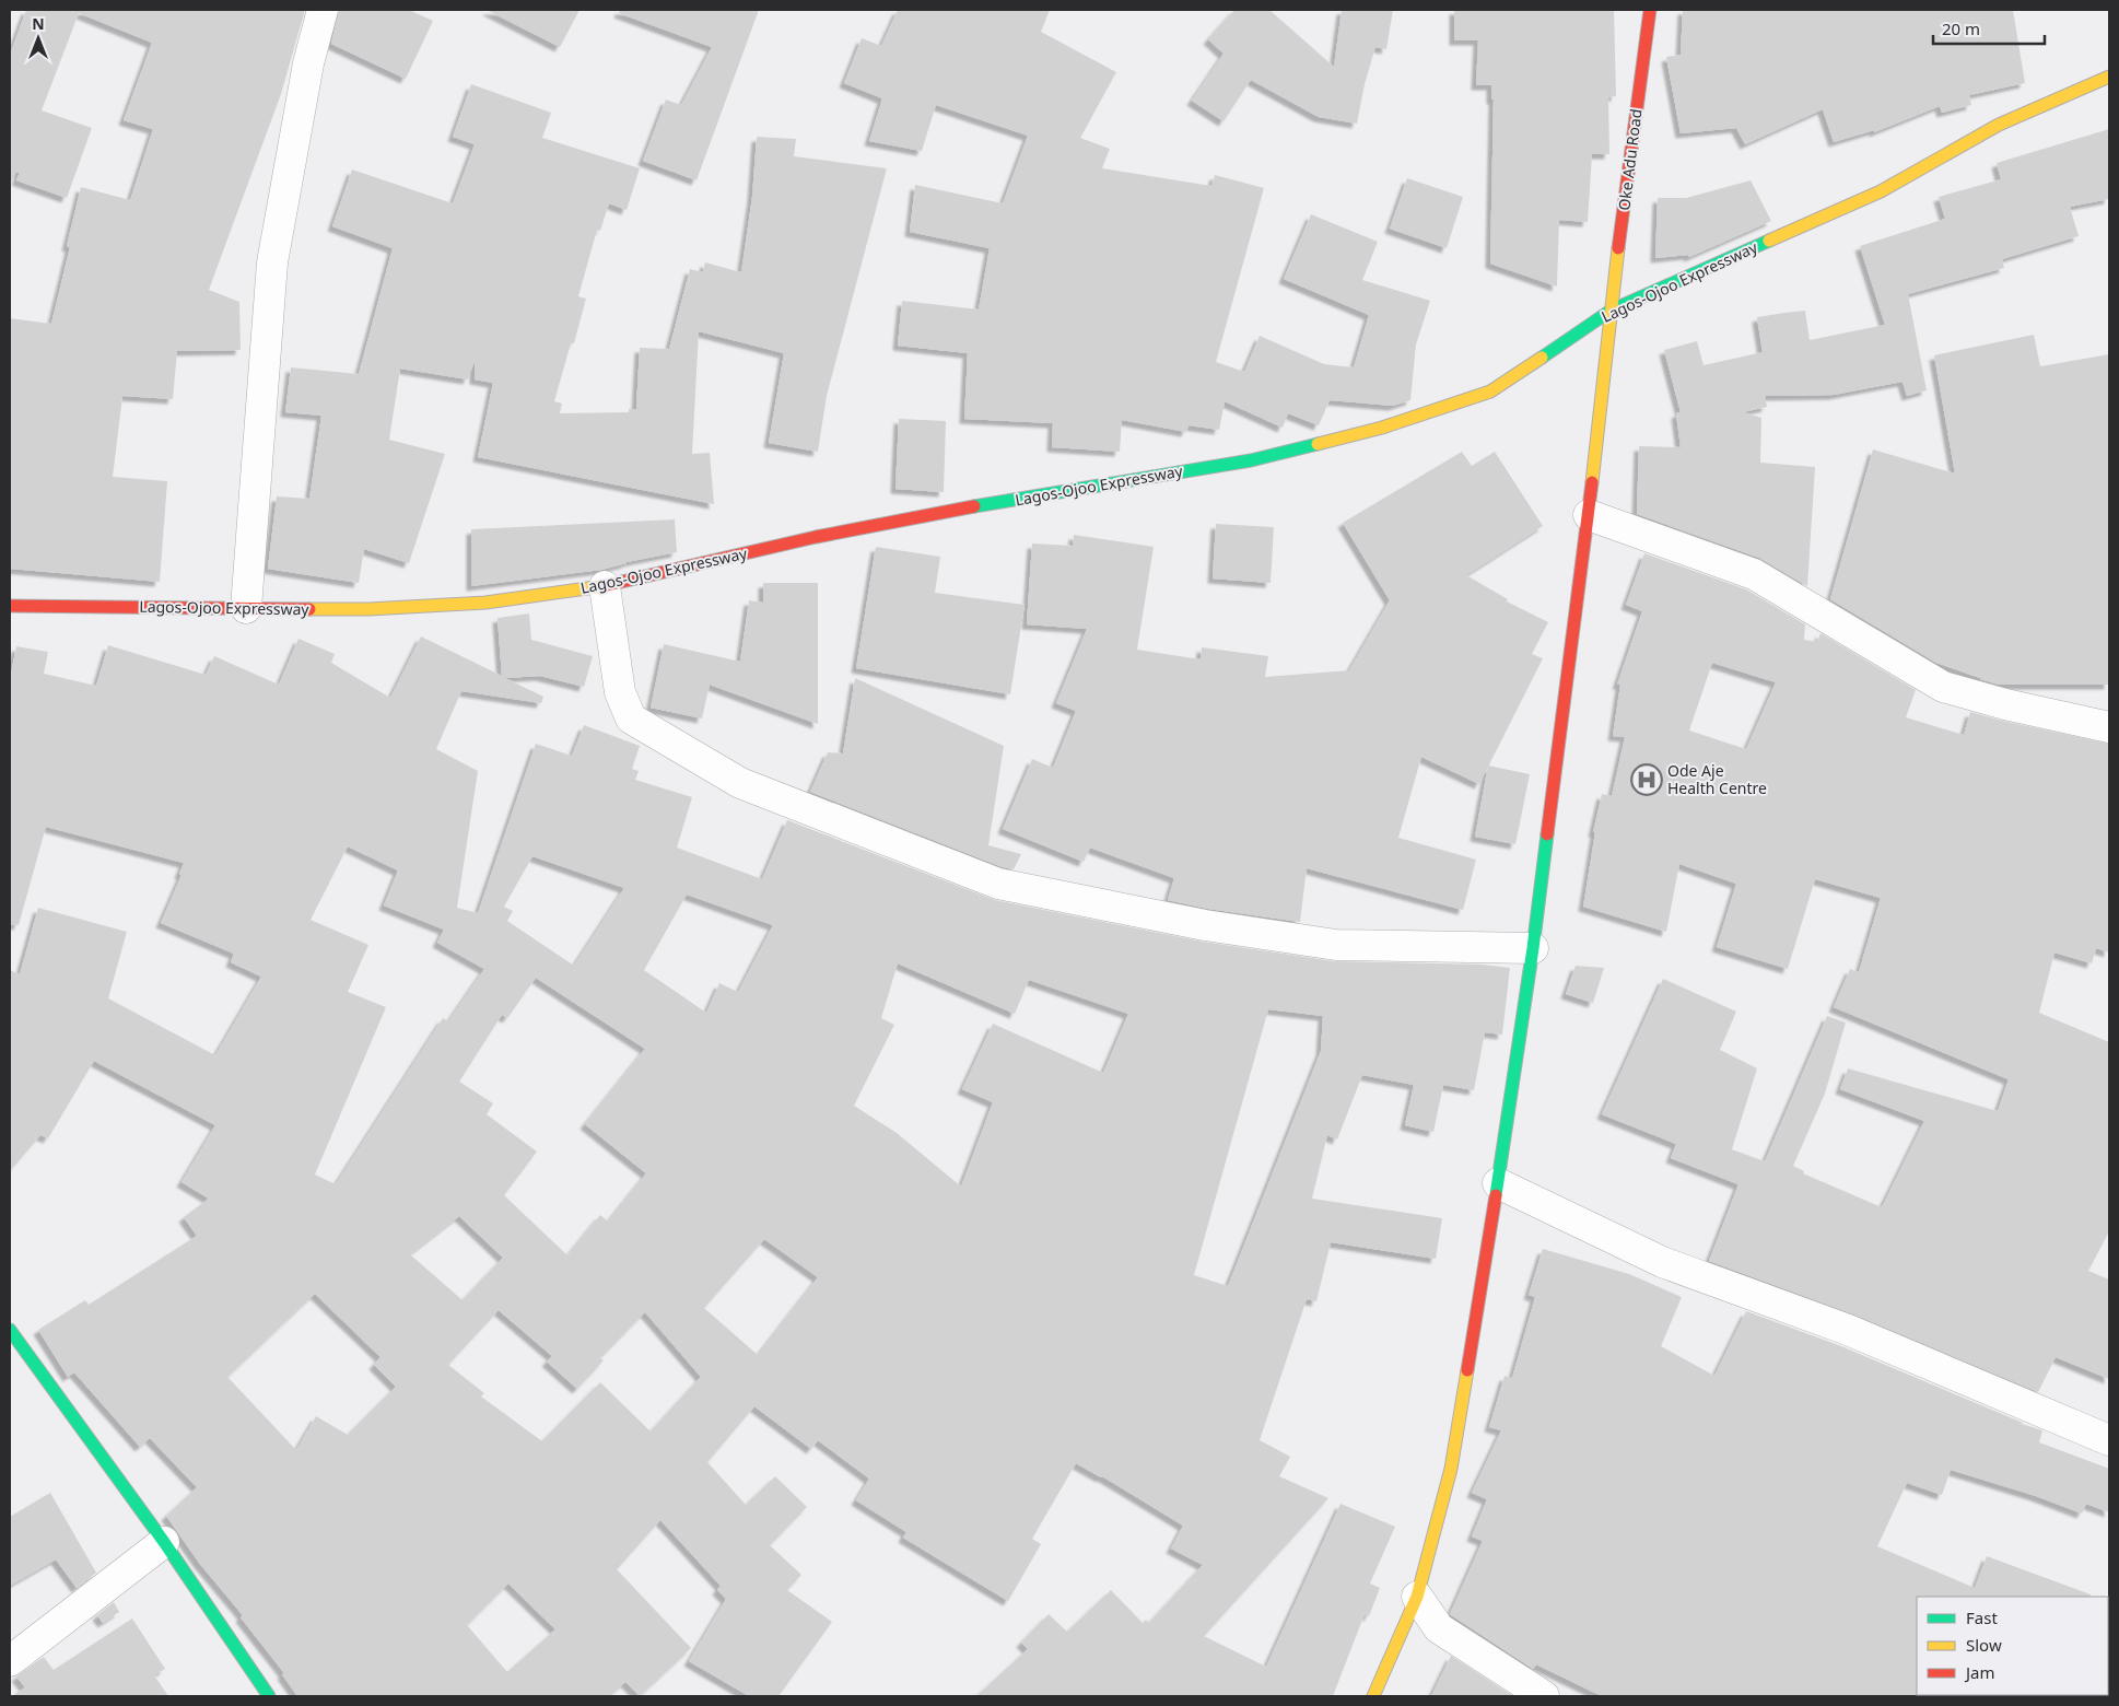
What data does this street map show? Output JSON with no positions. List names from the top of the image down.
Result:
{
  "streets": {
    "main road": ["Oke Adu Road", "Lagos-Ojoo Expressway"]
  },
  "crossings": [
    ["Oke Adu Road", "Lagos-Ojoo Expressway"]
  ],
  "places": {
    "hospital": ["Ode Aje Health Centre"]
  },
  "legend": ["Fast", "Slow", "Jam"],
  "scale_bar": "20 m",
  "north": "top"
}
